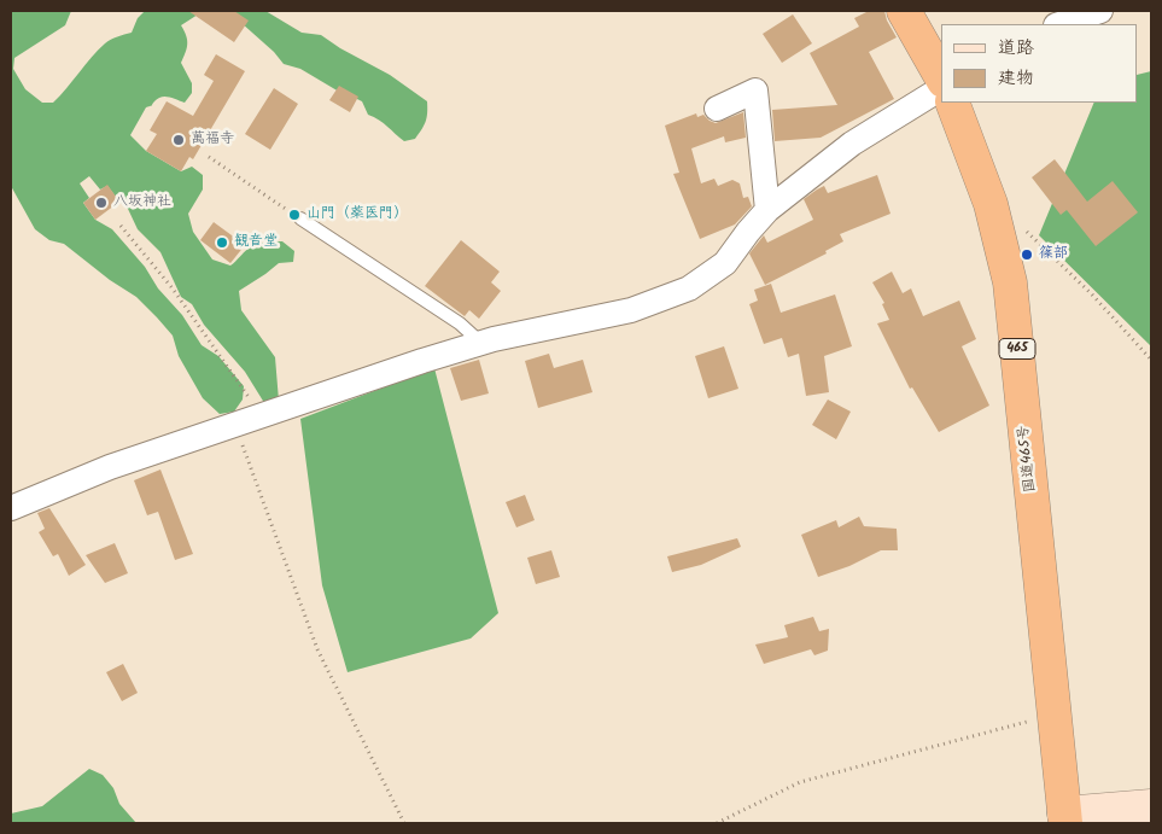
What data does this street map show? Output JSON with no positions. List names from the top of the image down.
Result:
{
  "streets": {
    "highway": ["465", "国道465号"]
  },
  "places": [
    "萬福寺",
    "八坂神社",
    "山門（薬医門）",
    "観音堂",
    "篠部"
  ],
  "legend": ["道路", "建物"]
}
